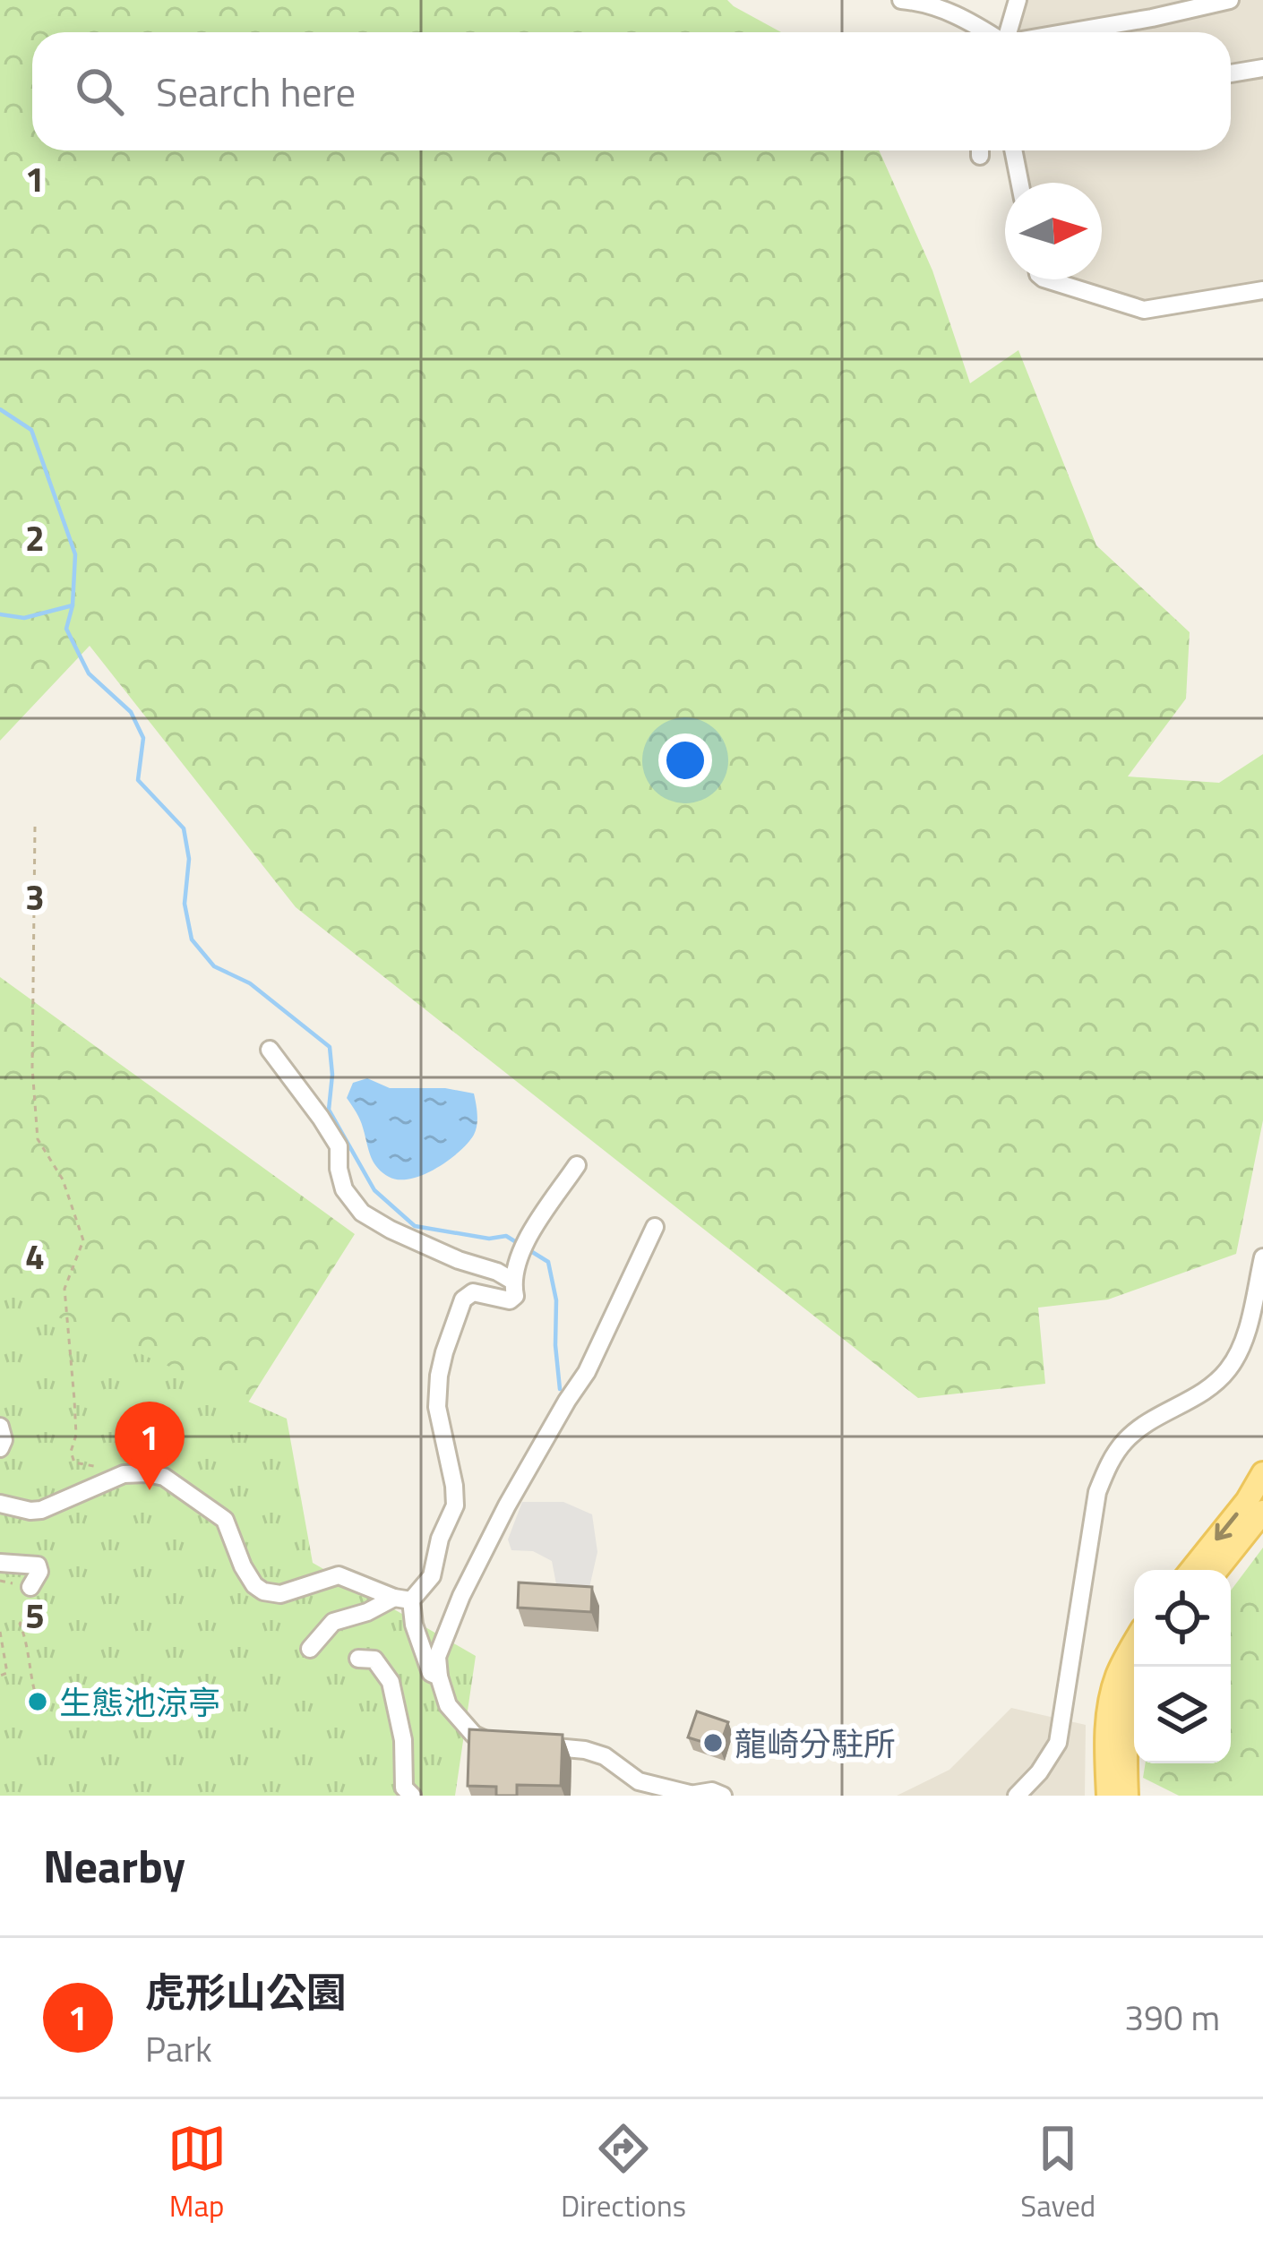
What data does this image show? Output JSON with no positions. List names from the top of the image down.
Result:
{
  "places": ["生態池涼亭", "龍崎分駐所"],
  "north": "right",
  "page": {
    "search": "Search here",
    "pins": "1",
    "heading": "Nearby",
    "list": [
      {
        "mark": "1",
        "name": "虎形山公園",
        "note": "Park",
        "value": "390 m"
      }
    ],
    "nav": ["Map", "Directions", "Saved"]
  },
  "grid": {
    "rows": [
      "1",
      "2",
      "3",
      "4",
      "5"
    ]
  }
}
